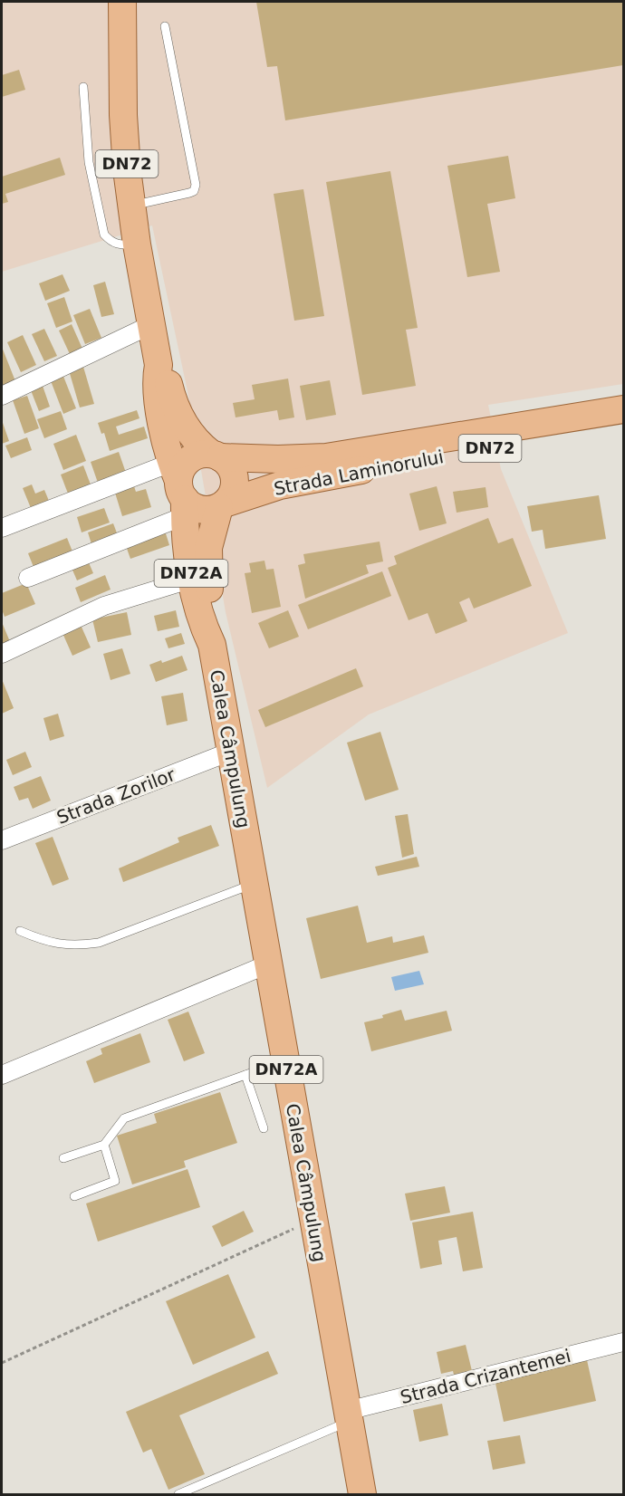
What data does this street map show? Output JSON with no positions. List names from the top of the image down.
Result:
{
  "streets": {
    "main road": [
      "DN72",
      "Strada Laminorului",
      "DN72A",
      "Calea Câmpulung"
    ],
    "street": ["Strada Zorilor", "Strada Crizantemei"]
  },
  "crossings": [
    ["DN72", "Strada Laminorului"],
    ["DN72", "Calea Câmpulung"],
    ["Strada Laminorului", "Calea Câmpulung"],
    ["Calea Câmpulung", "Strada Zorilor"],
    ["Calea Câmpulung", "Strada Crizantemei"]
  ]
}
